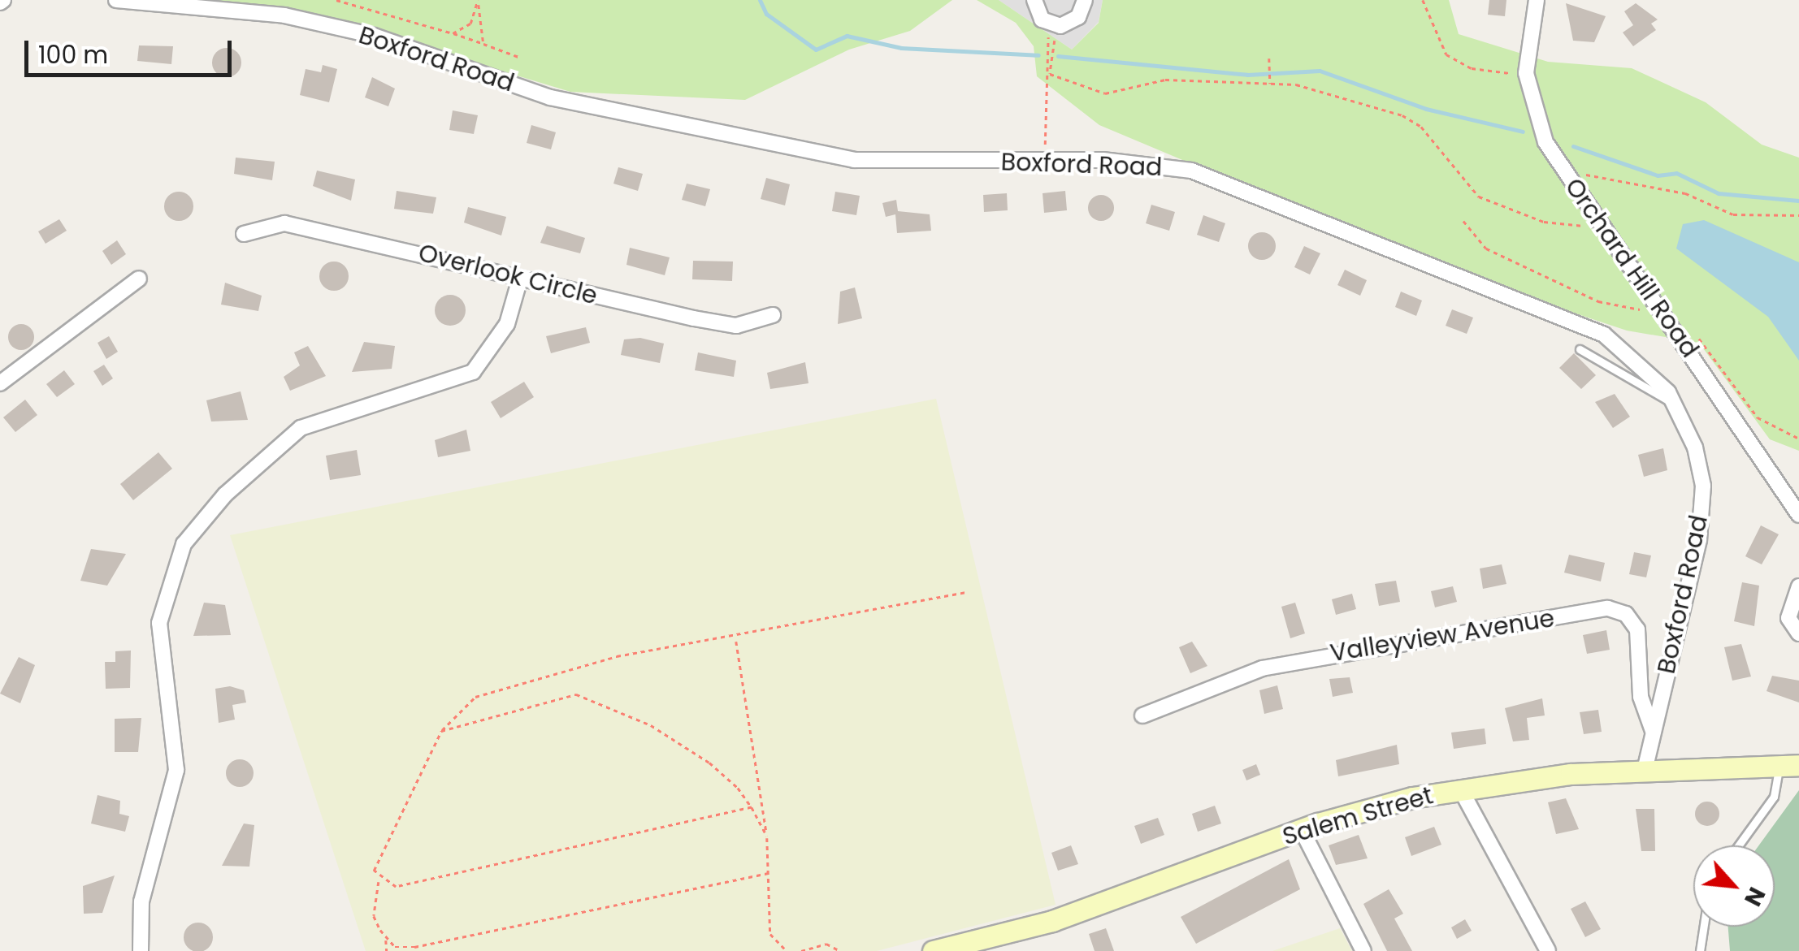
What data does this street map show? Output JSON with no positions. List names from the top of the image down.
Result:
{
  "streets": {
    "main road": ["Salem Street"],
    "street": [
      "Boxford Road",
      "Orchard Hill Road",
      "Overlook Circle",
      "Valleyview Avenue"
    ]
  },
  "crossings": [
    ["Boxford Road", "Valleyview Avenue"],
    ["Boxford Road", "Salem Street"]
  ],
  "scale_bar": "100 m",
  "north": "bottom right"
}
